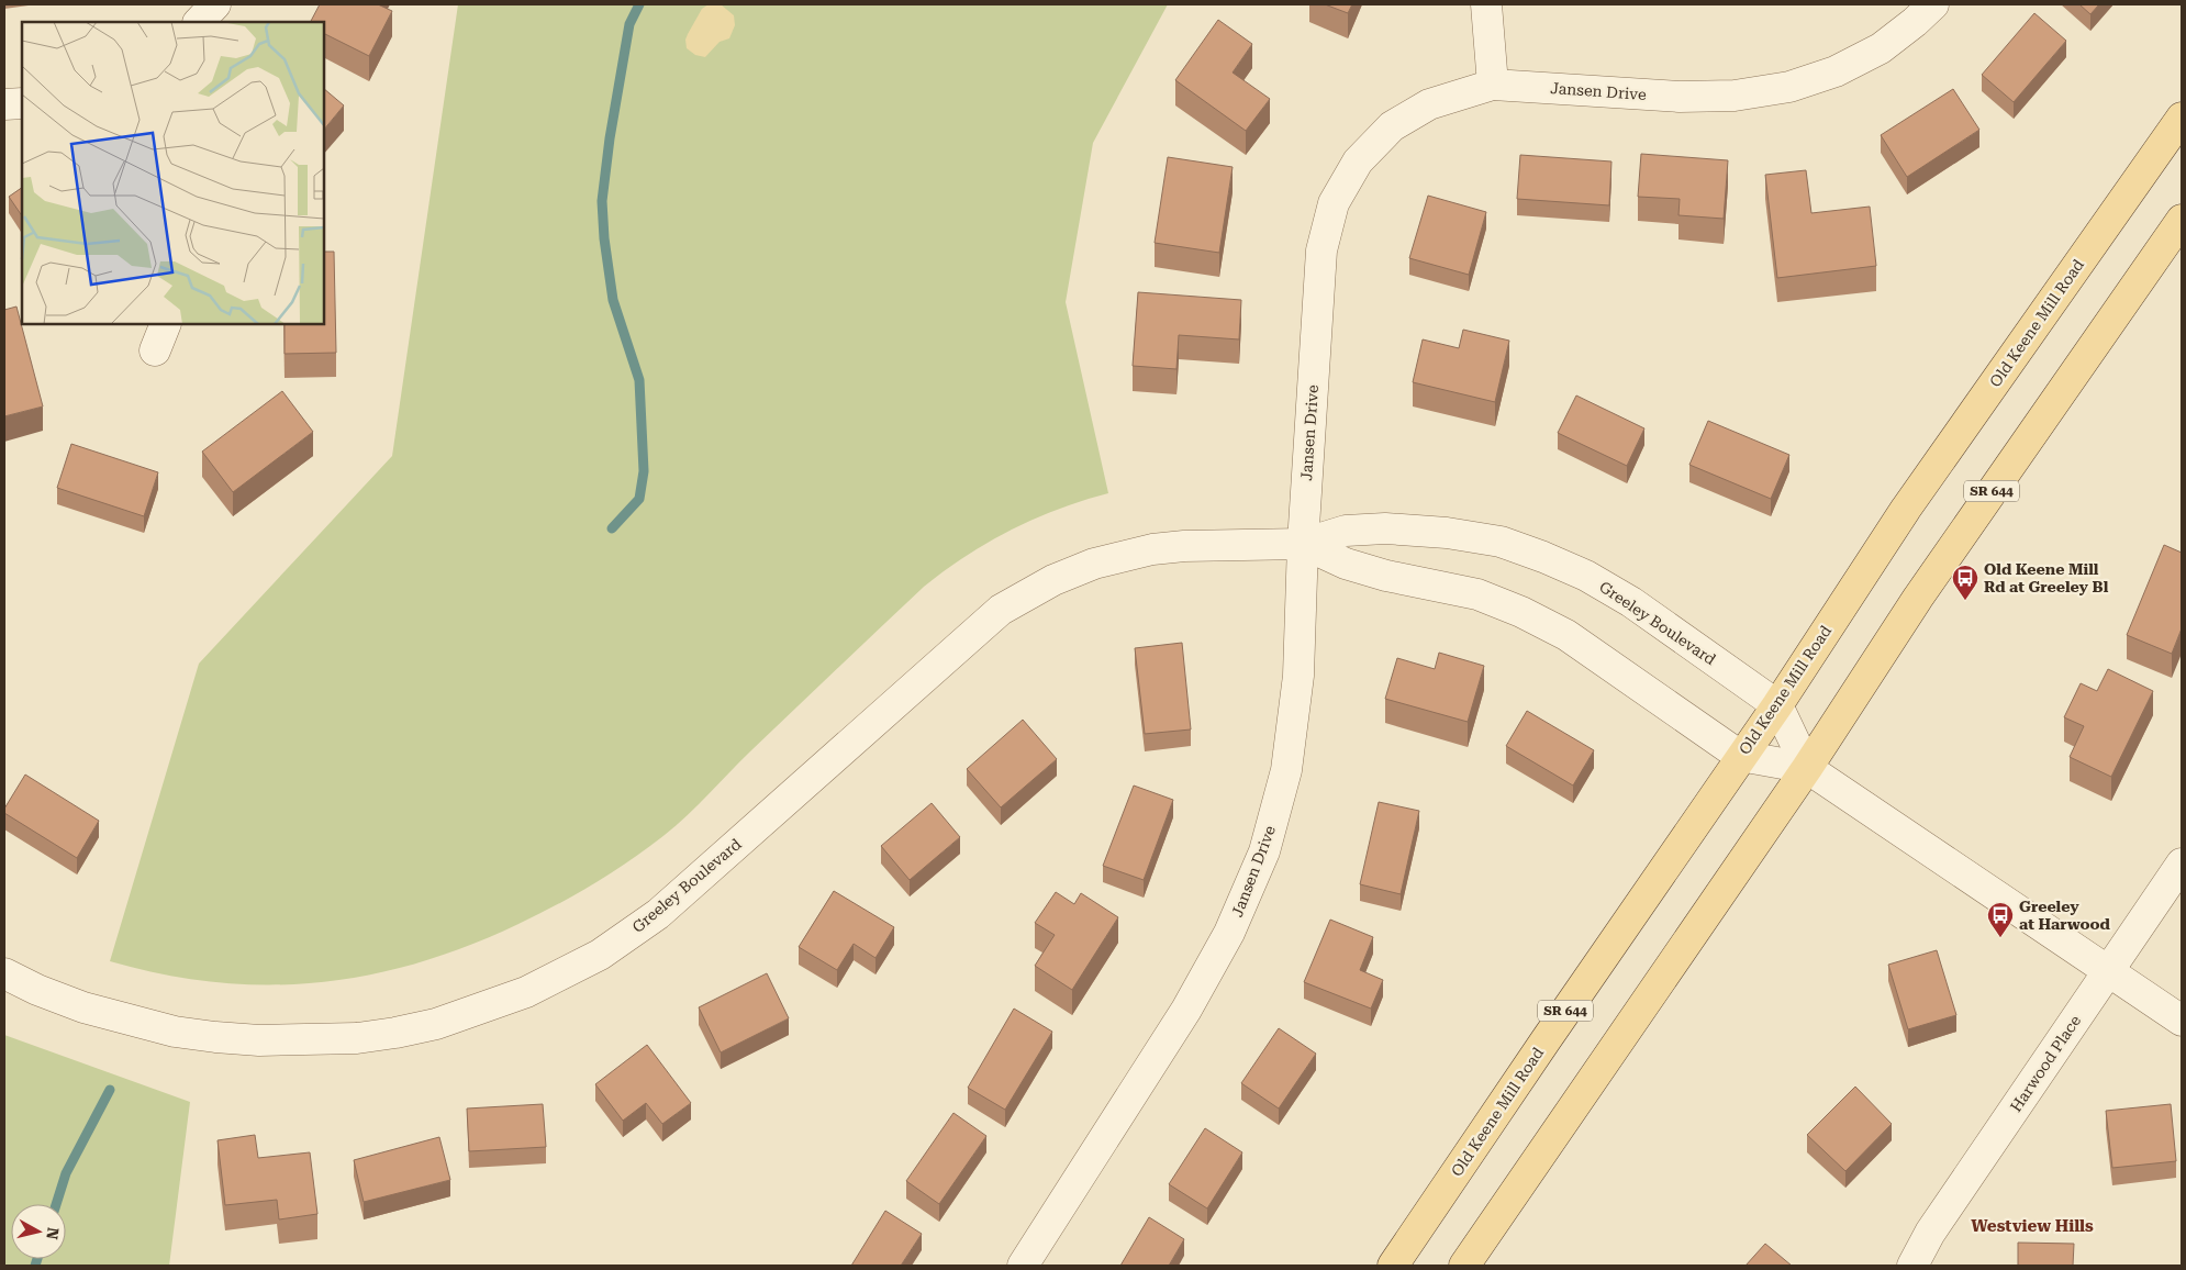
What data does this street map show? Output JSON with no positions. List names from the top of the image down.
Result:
{
  "streets": {
    "main road": ["Old Keene Mill Road", "SR 644"],
    "street": ["Jansen Drive", "Greeley Boulevard", "Harwood Place"]
  },
  "crossings": [
    ["Jansen Drive", "Greeley Boulevard"],
    ["Old Keene Mill Road", "Greeley Boulevard"],
    ["SR 644", "Greeley Boulevard"],
    ["Greeley Boulevard", "Harwood Place"]
  ],
  "districts": ["Westview Hills"],
  "places": {
    "bus stop": ["Old Keene Mill Rd at Greeley Bl", "Greeley at Harwood"]
  },
  "north": "right"
}
